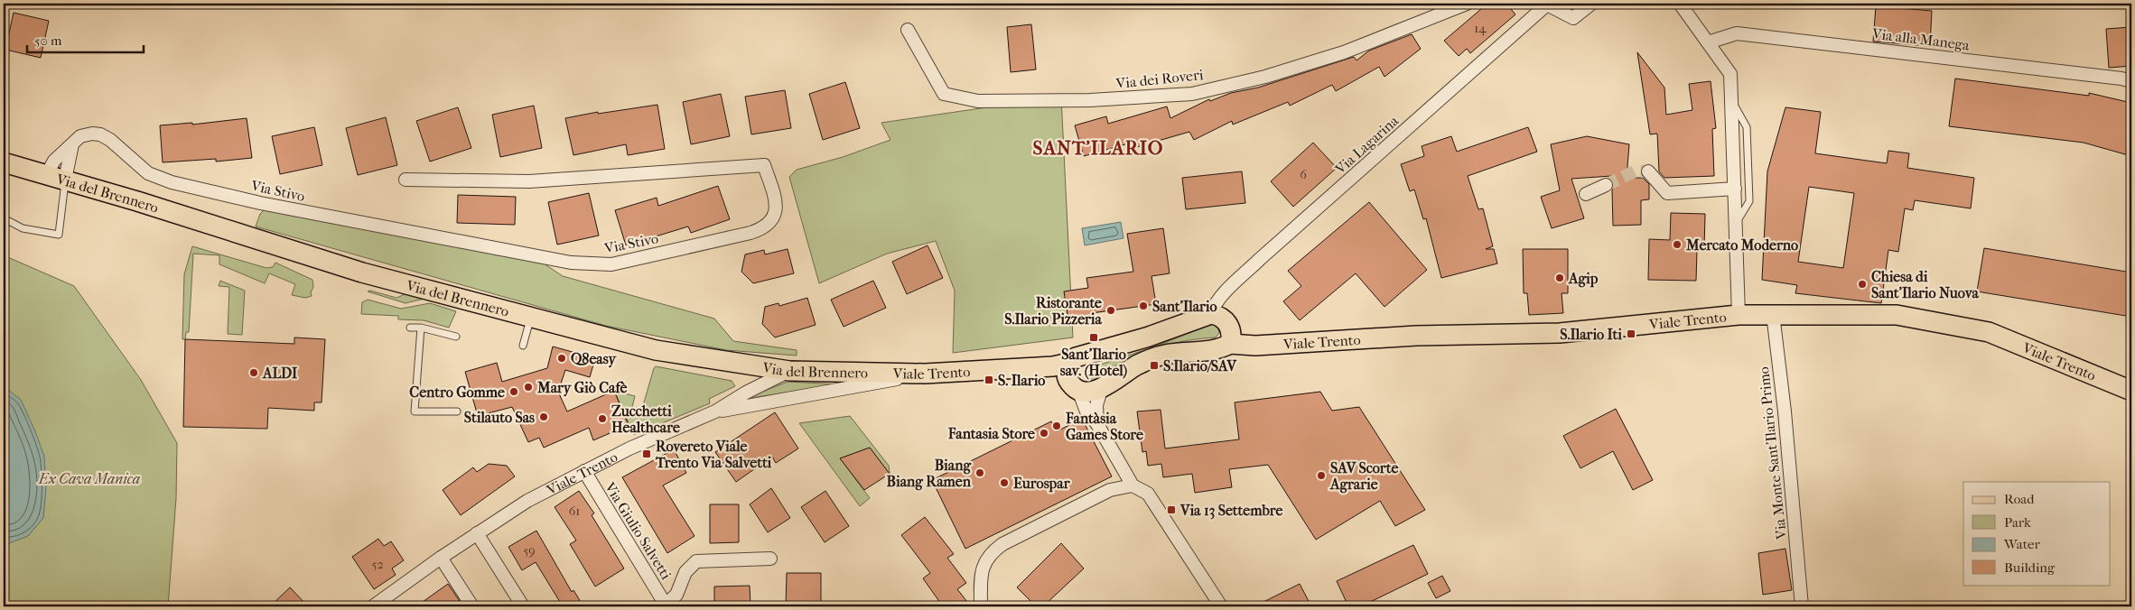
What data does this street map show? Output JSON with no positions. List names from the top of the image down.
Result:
{
  "streets": {
    "main road": ["Via del Brennero", "Viale Trento"],
    "street": [
      "Via alla Manega",
      "Via dei Roveri",
      "Via Lagarina",
      "Via Stivo",
      "Via Monte Sant'Ilario Primo",
      "Via Giulio Salvetti"
    ]
  },
  "crossings": [
    ["Via Lagarina", "Viale Trento"],
    ["Via Stivo", "Via del Brennero"],
    ["Via del Brennero", "Viale Trento"],
    ["Viale Trento", "Via Monte Sant'Ilario Primo"],
    ["Viale Trento", "Via Giulio Salvetti"]
  ],
  "districts": ["SANT'ILARIO"],
  "parks": ["Ex Cava Manica"],
  "places": {
    "other": [
      "Mercato Moderno",
      "Agip",
      "Chiesa di Sant'Ilario Nuova",
      "Sant'Ilario",
      "Ristorante S.Ilario Pizzeria",
      "Q8easy",
      "ALDI",
      "Mary Giò Cafè",
      "Centro Gomme",
      "Stilauto Sas",
      "Zucchetti Healthcare",
      "Fantàsia Games Store",
      "Fantasia Store",
      "Biang Biang Ramen",
      "SAV Scorte Agrarie",
      "Eurospar"
    ],
    "transit": [
      "S.Ilario Iti",
      "Sant'Ilario sav. (Hotel)",
      "S.Ilario/SAV",
      "S. Ilario",
      "Rovereto Viale Trento Via Salvetti",
      "Via 13 Settembre"
    ]
  },
  "house_numbers": [
    "14",
    "6",
    "61",
    "59",
    "52"
  ],
  "legend": [
    "Road",
    "Park",
    "Water",
    "Building"
  ],
  "scale_bar": "50 m"
}
